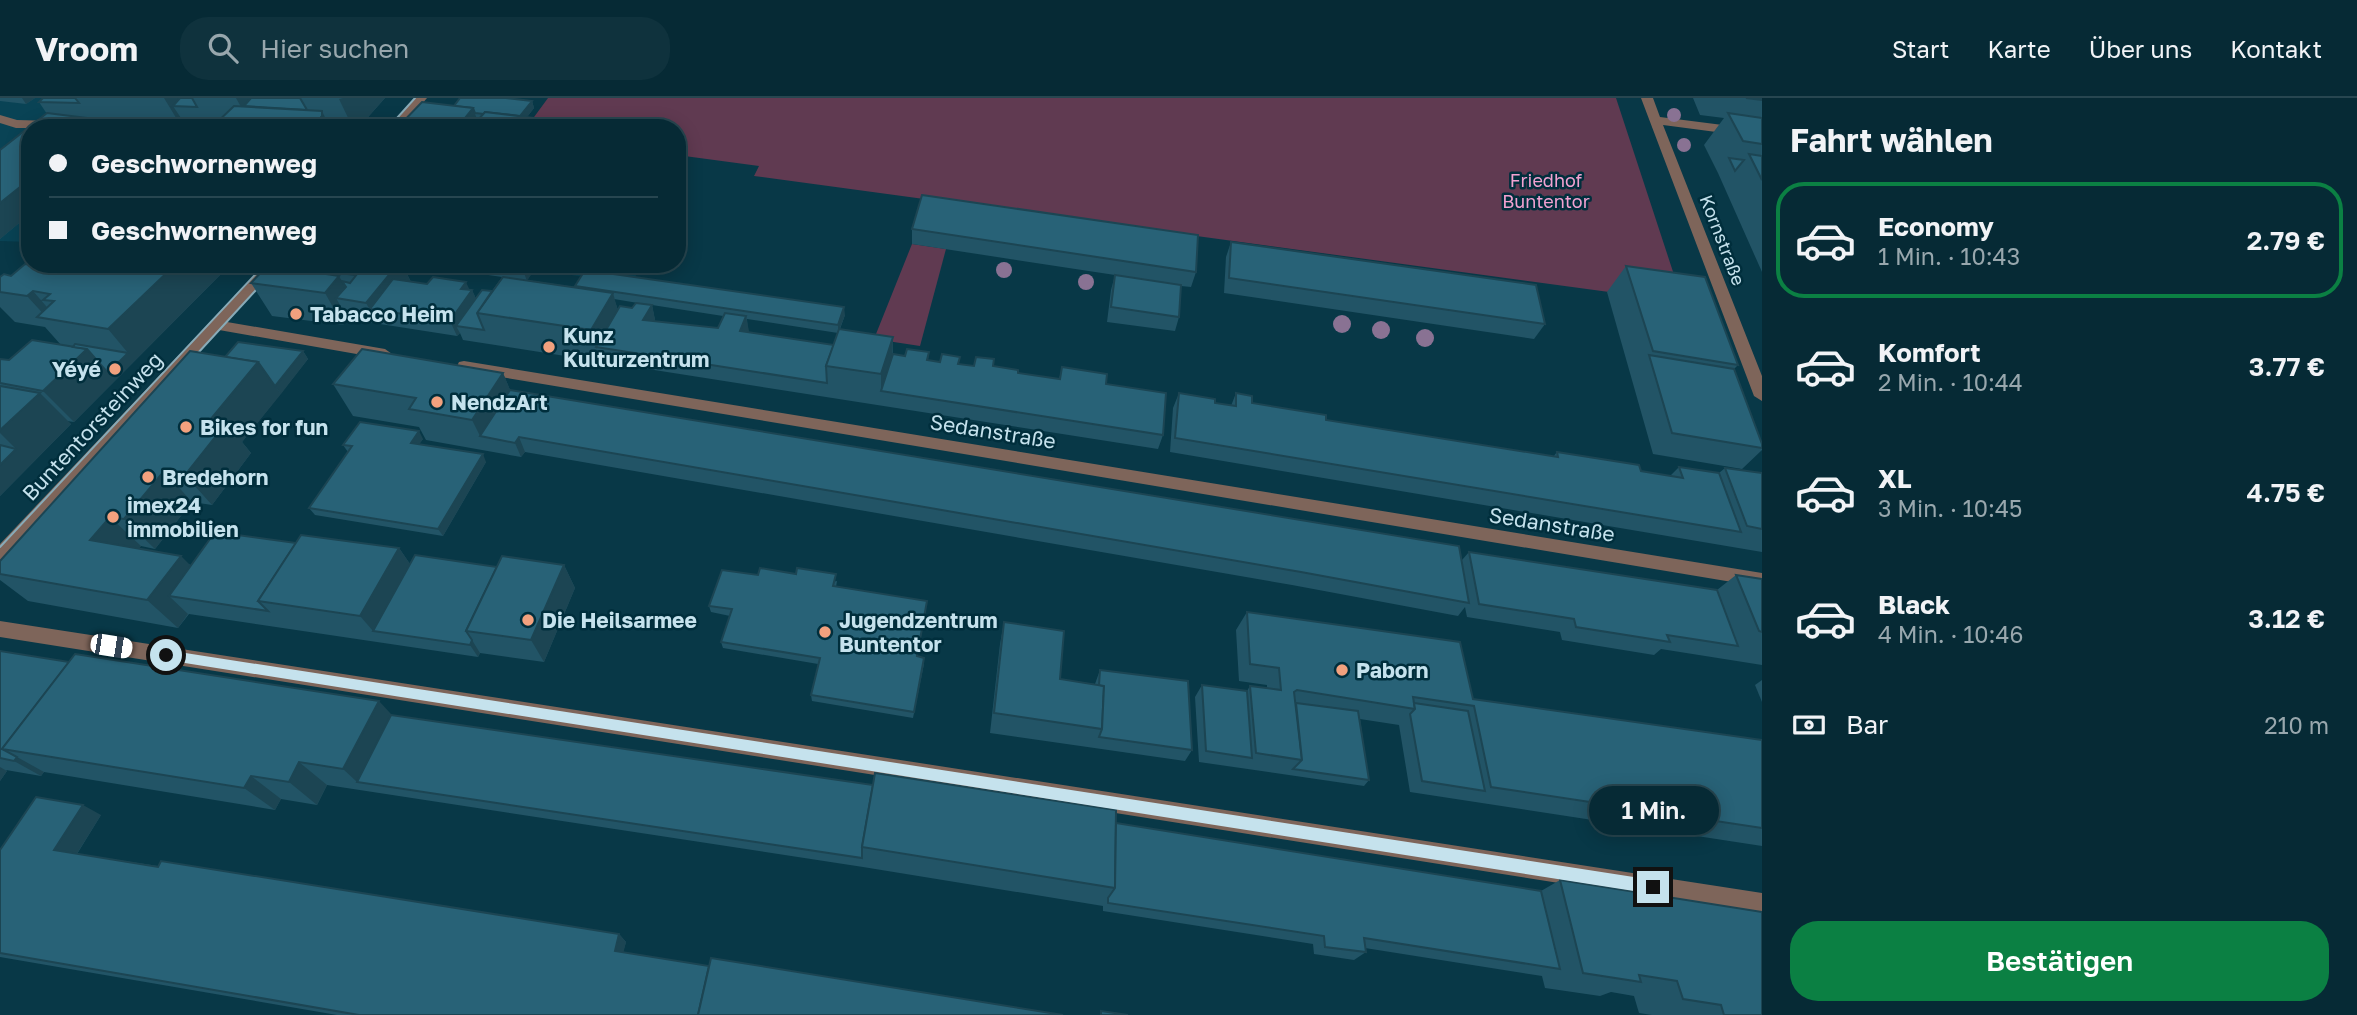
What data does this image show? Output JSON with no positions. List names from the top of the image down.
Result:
{
  "streets": {
    "street": ["Kornstraße", "Buntentorsteinweg", "Sedanstraße"]
  },
  "parks": ["Friedhof Buntentor"],
  "places": [
    "Tabacco Heim",
    "Kunz Kulturzentrum",
    "Yéyé",
    "NendzArt",
    "Bikes for fun",
    "Bredehorn",
    "imex24 immobilien",
    "Die Heilsarmee",
    "Jugendzentrum Buntentor",
    "Paborn"
  ],
  "page": {
    "header": "Vroom",
    "search": "Hier suchen",
    "nav": [
      "Start",
      "Karte",
      "Über uns",
      "Kontakt"
    ],
    "heading": "Fahrt wählen",
    "banner": ["Geschwornenweg", "Geschwornenweg"],
    "list": [
      {
        "name": "Economy",
        "note": "1 Min. · 10:43",
        "value": "2.79 €"
      },
      {
        "name": "Komfort",
        "note": "2 Min. · 10:44",
        "value": "3.77 €"
      },
      {
        "name": "XL",
        "note": "3 Min. · 10:45",
        "value": "4.75 €"
      },
      {
        "name": "Black",
        "note": "4 Min. · 10:46",
        "value": "3.12 €"
      }
    ],
    "pay": ["Bar", "210 m"],
    "bubble": "1 Min.",
    "buttons": "Bestätigen"
  }
}
